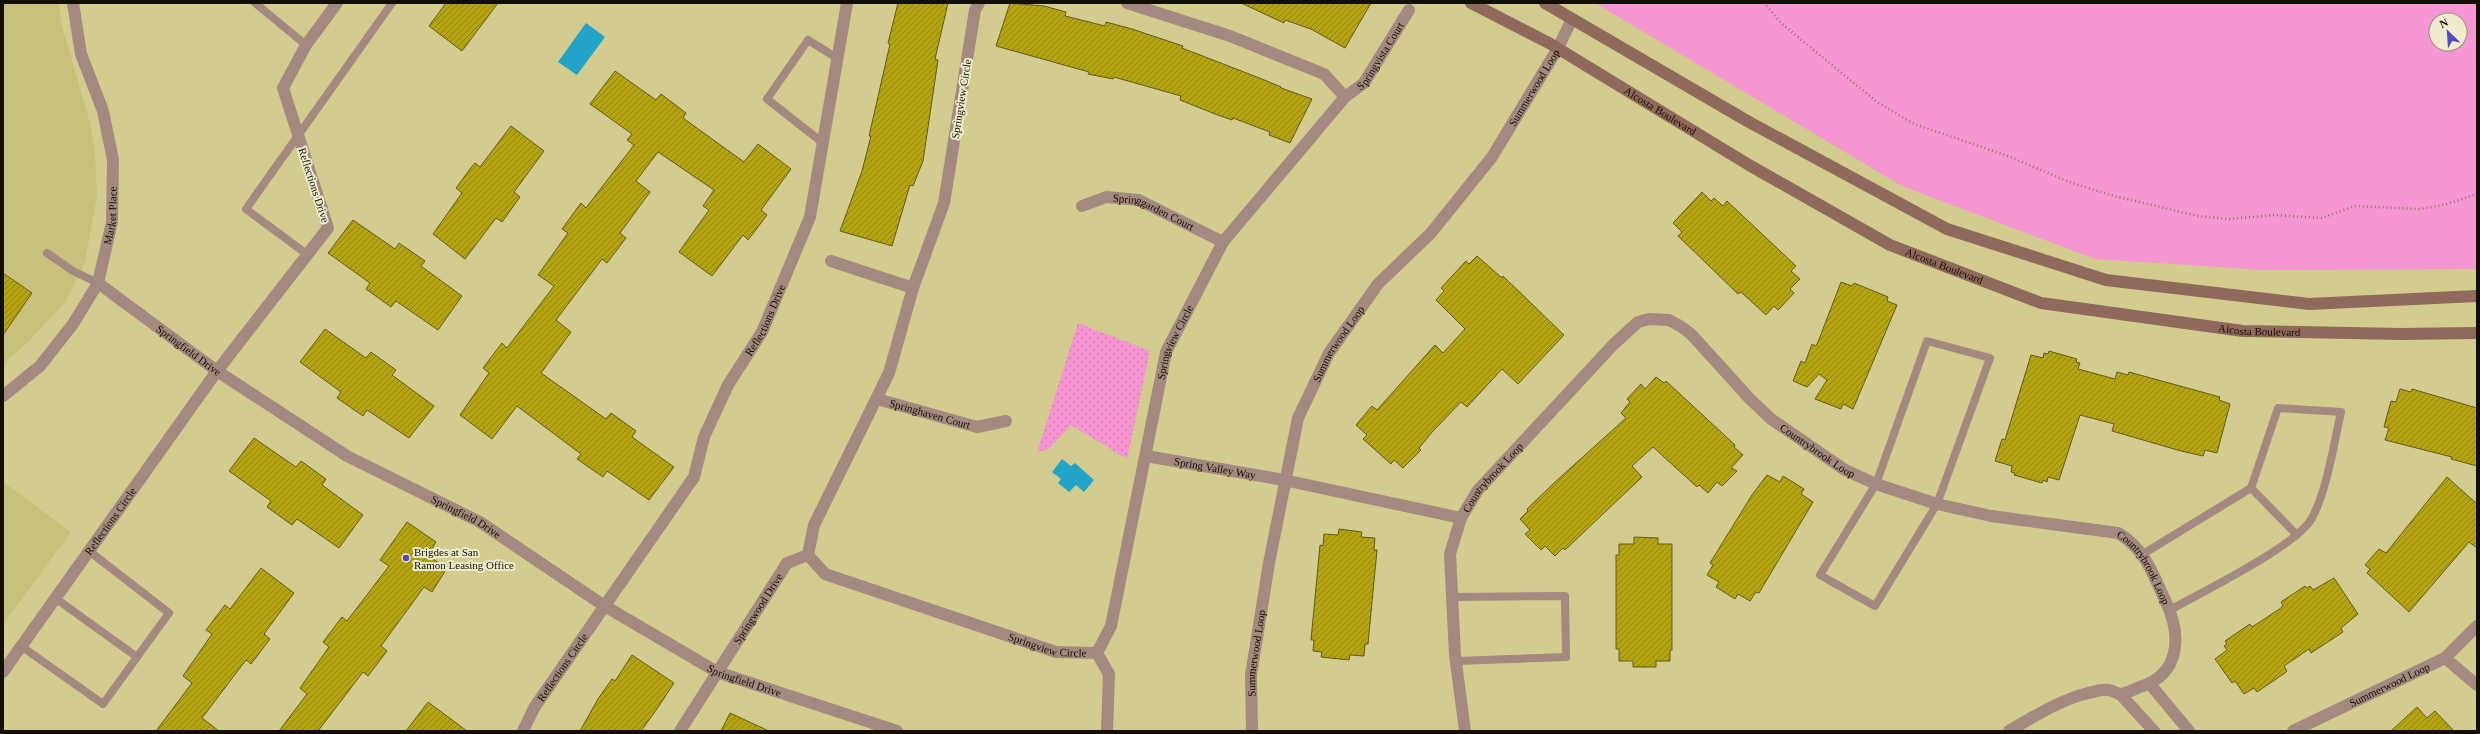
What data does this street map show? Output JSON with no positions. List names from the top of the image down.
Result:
{
  "streets": {
    "main road": ["Alcosta Boulevard"],
    "street": [
      "Springvista Court",
      "Summerwood Loop",
      "Springview Circle",
      "Reflections Drive",
      "Springgarden Court",
      "Market Place",
      "Springfield Drive",
      "Springhaven Court",
      "Countrybrook Loop",
      "Spring Valley Way",
      "Reflections Circle",
      "Springwood Drive"
    ]
  },
  "crossings": [
    ["Springvista Court", "Springview Circle"],
    ["Summerwood Loop", "Alcosta Boulevard"],
    ["Summerwood Loop", "Countrybrook Loop"],
    ["Summerwood Loop", "Spring Valley Way"],
    ["Springview Circle", "Springgarden Court"],
    ["Springview Circle", "Springhaven Court"],
    ["Springview Circle", "Spring Valley Way"],
    ["Springview Circle", "Springwood Drive"],
    ["Reflections Drive", "Springfield Drive"],
    ["Reflections Drive", "Reflections Circle"],
    ["Market Place", "Springfield Drive"],
    ["Springfield Drive", "Reflections Circle"],
    ["Springfield Drive", "Springwood Drive"],
    ["Countrybrook Loop", "Spring Valley Way"]
  ],
  "places": ["Brigdes at San Ramon Leasing Office"],
  "north": "top left"
}
